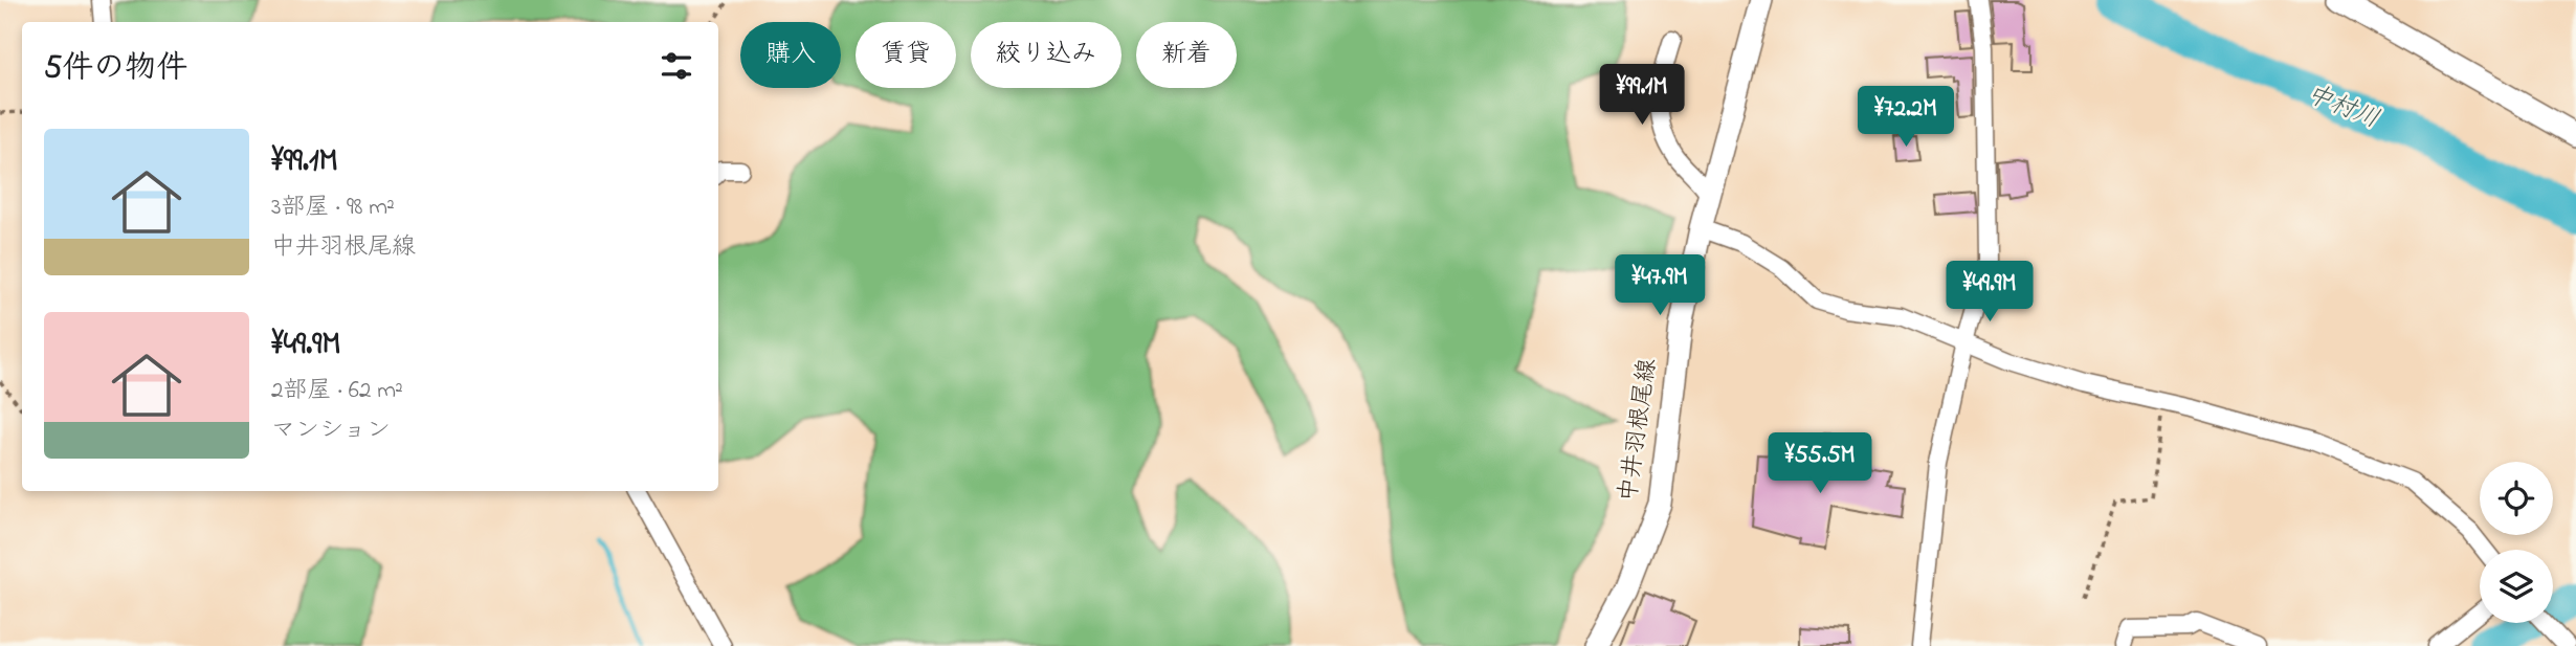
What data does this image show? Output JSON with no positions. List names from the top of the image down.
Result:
{
  "streets": {
    "main road": ["中井羽根尾線"]
  },
  "water": ["中村川"],
  "page": {
    "chip": [
      "購入",
      "賃貸",
      "絞り込み",
      "新着"
    ],
    "heading": "5件の物件",
    "price": [
      "¥99.1M",
      "¥72.2M",
      "¥47.9M",
      "¥49.9M",
      "¥55.5M"
    ],
    "list": [
      {
        "name": "¥99.1M",
        "note": "3部屋 · 98 m² · 中井羽根尾線"
      },
      {
        "name": "¥49.9M",
        "note": "2部屋 · 62 m² · マンション"
      }
    ]
  }
}
